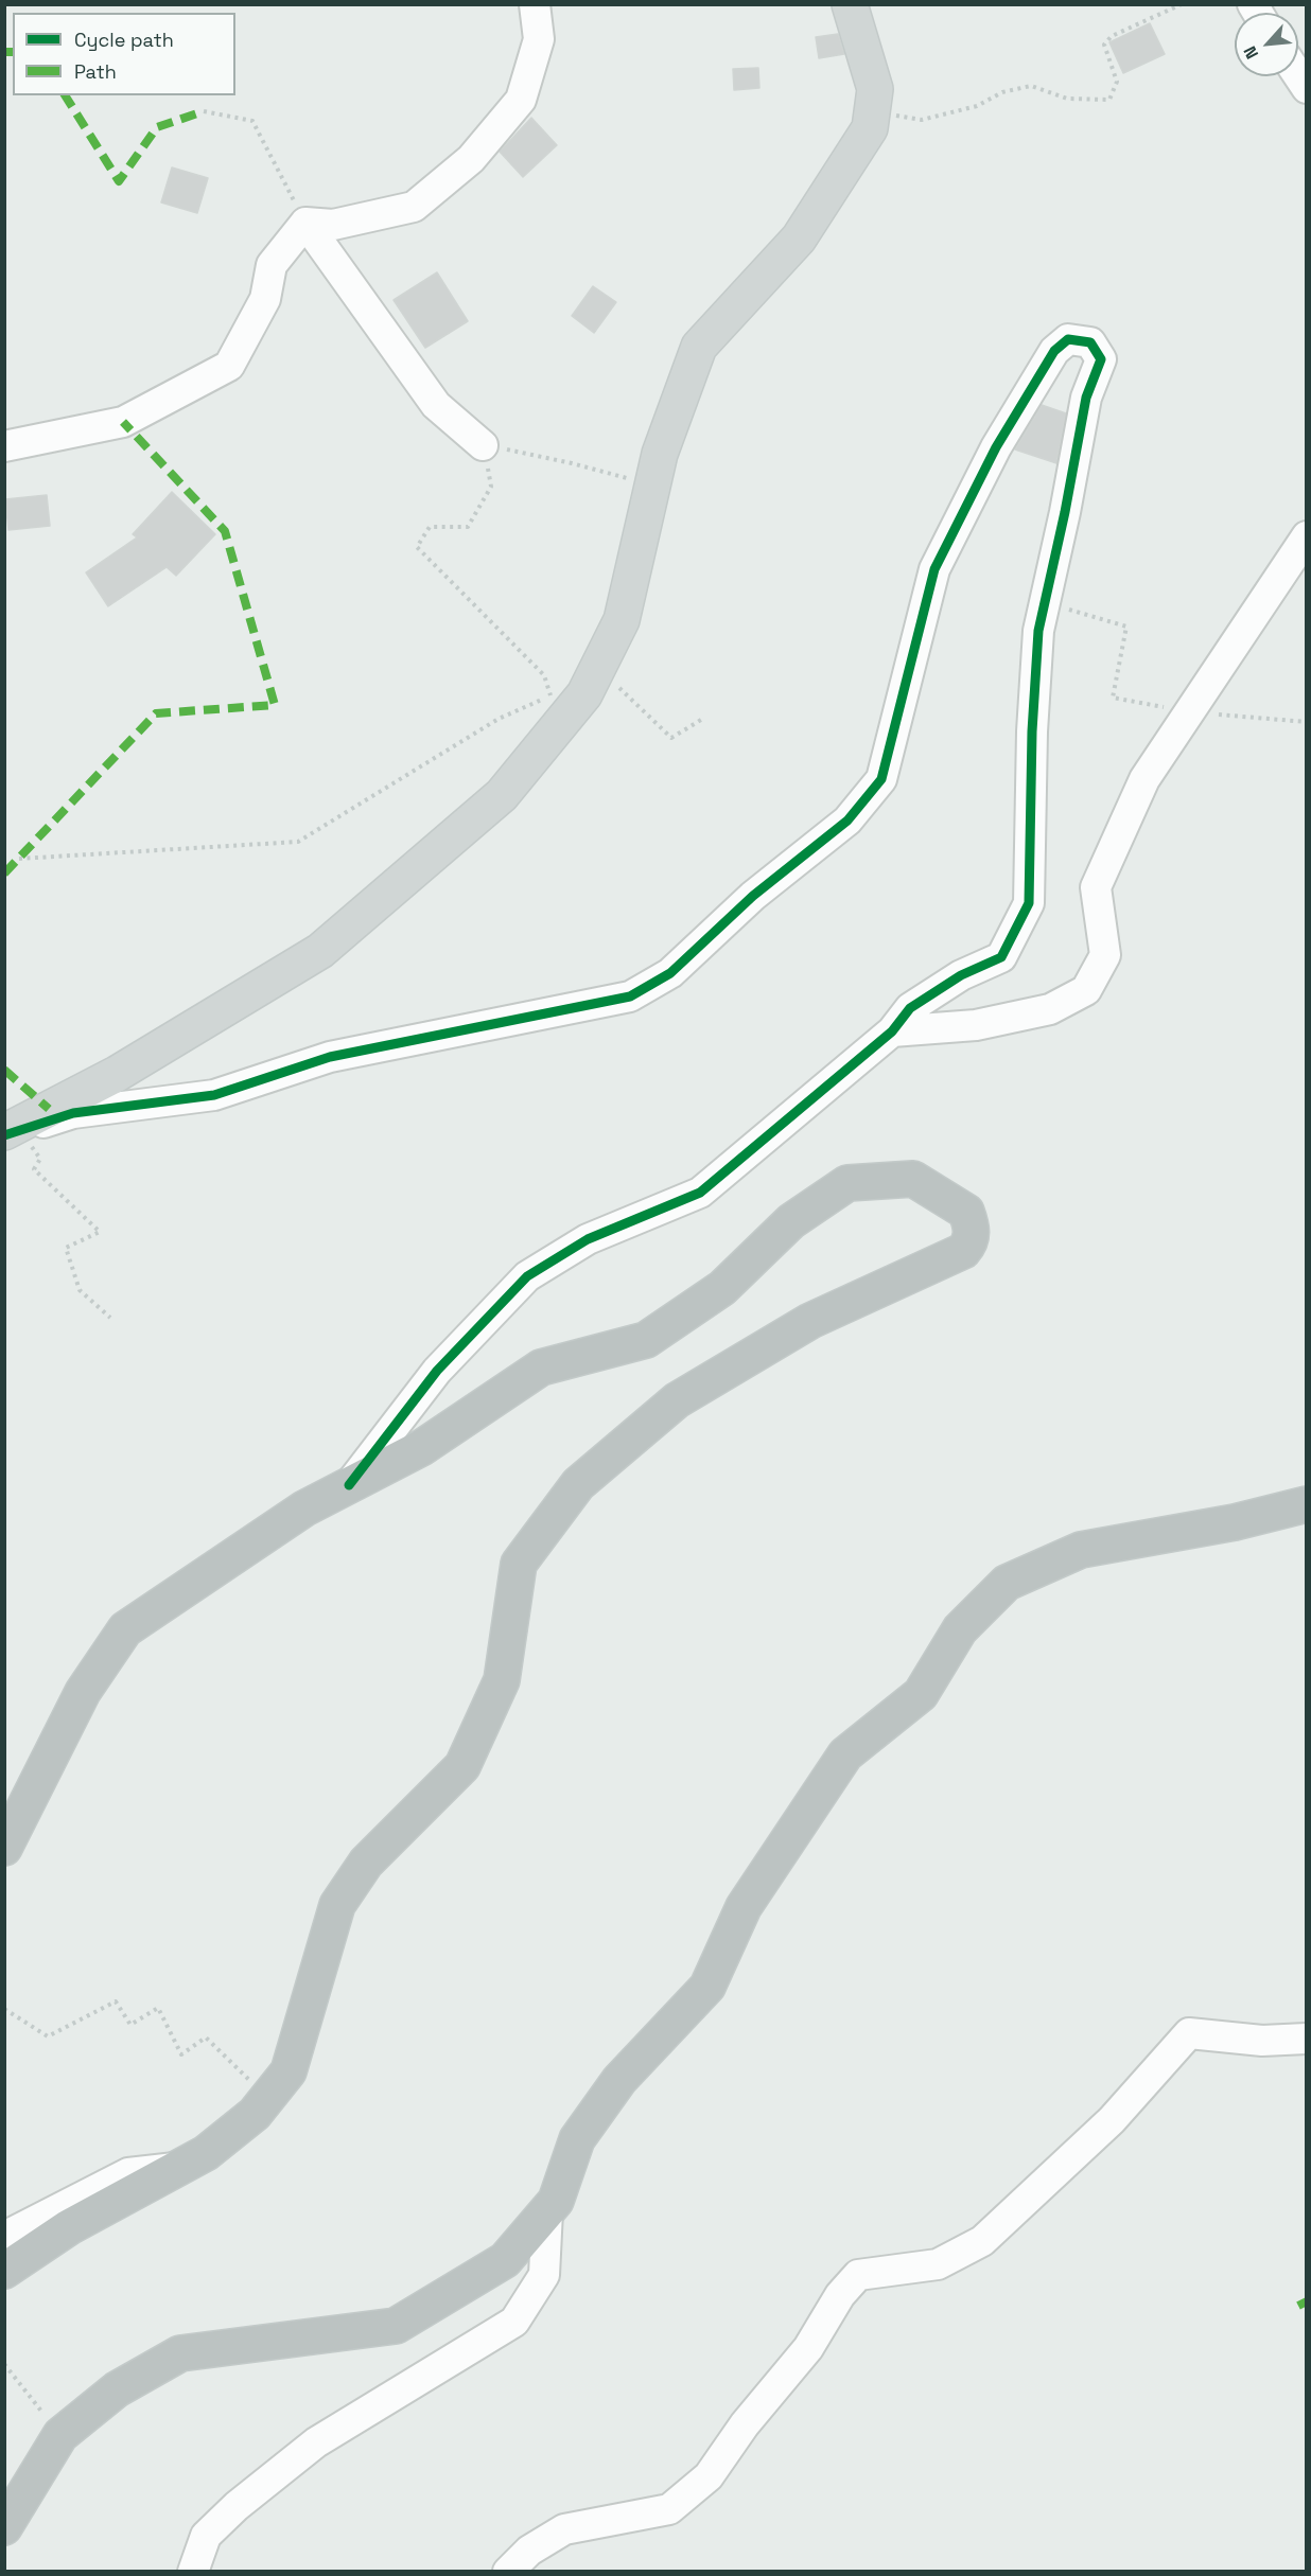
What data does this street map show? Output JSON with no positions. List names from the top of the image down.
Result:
{
  "legend": ["Cycle path", "Path"],
  "north": "bottom left"
}
